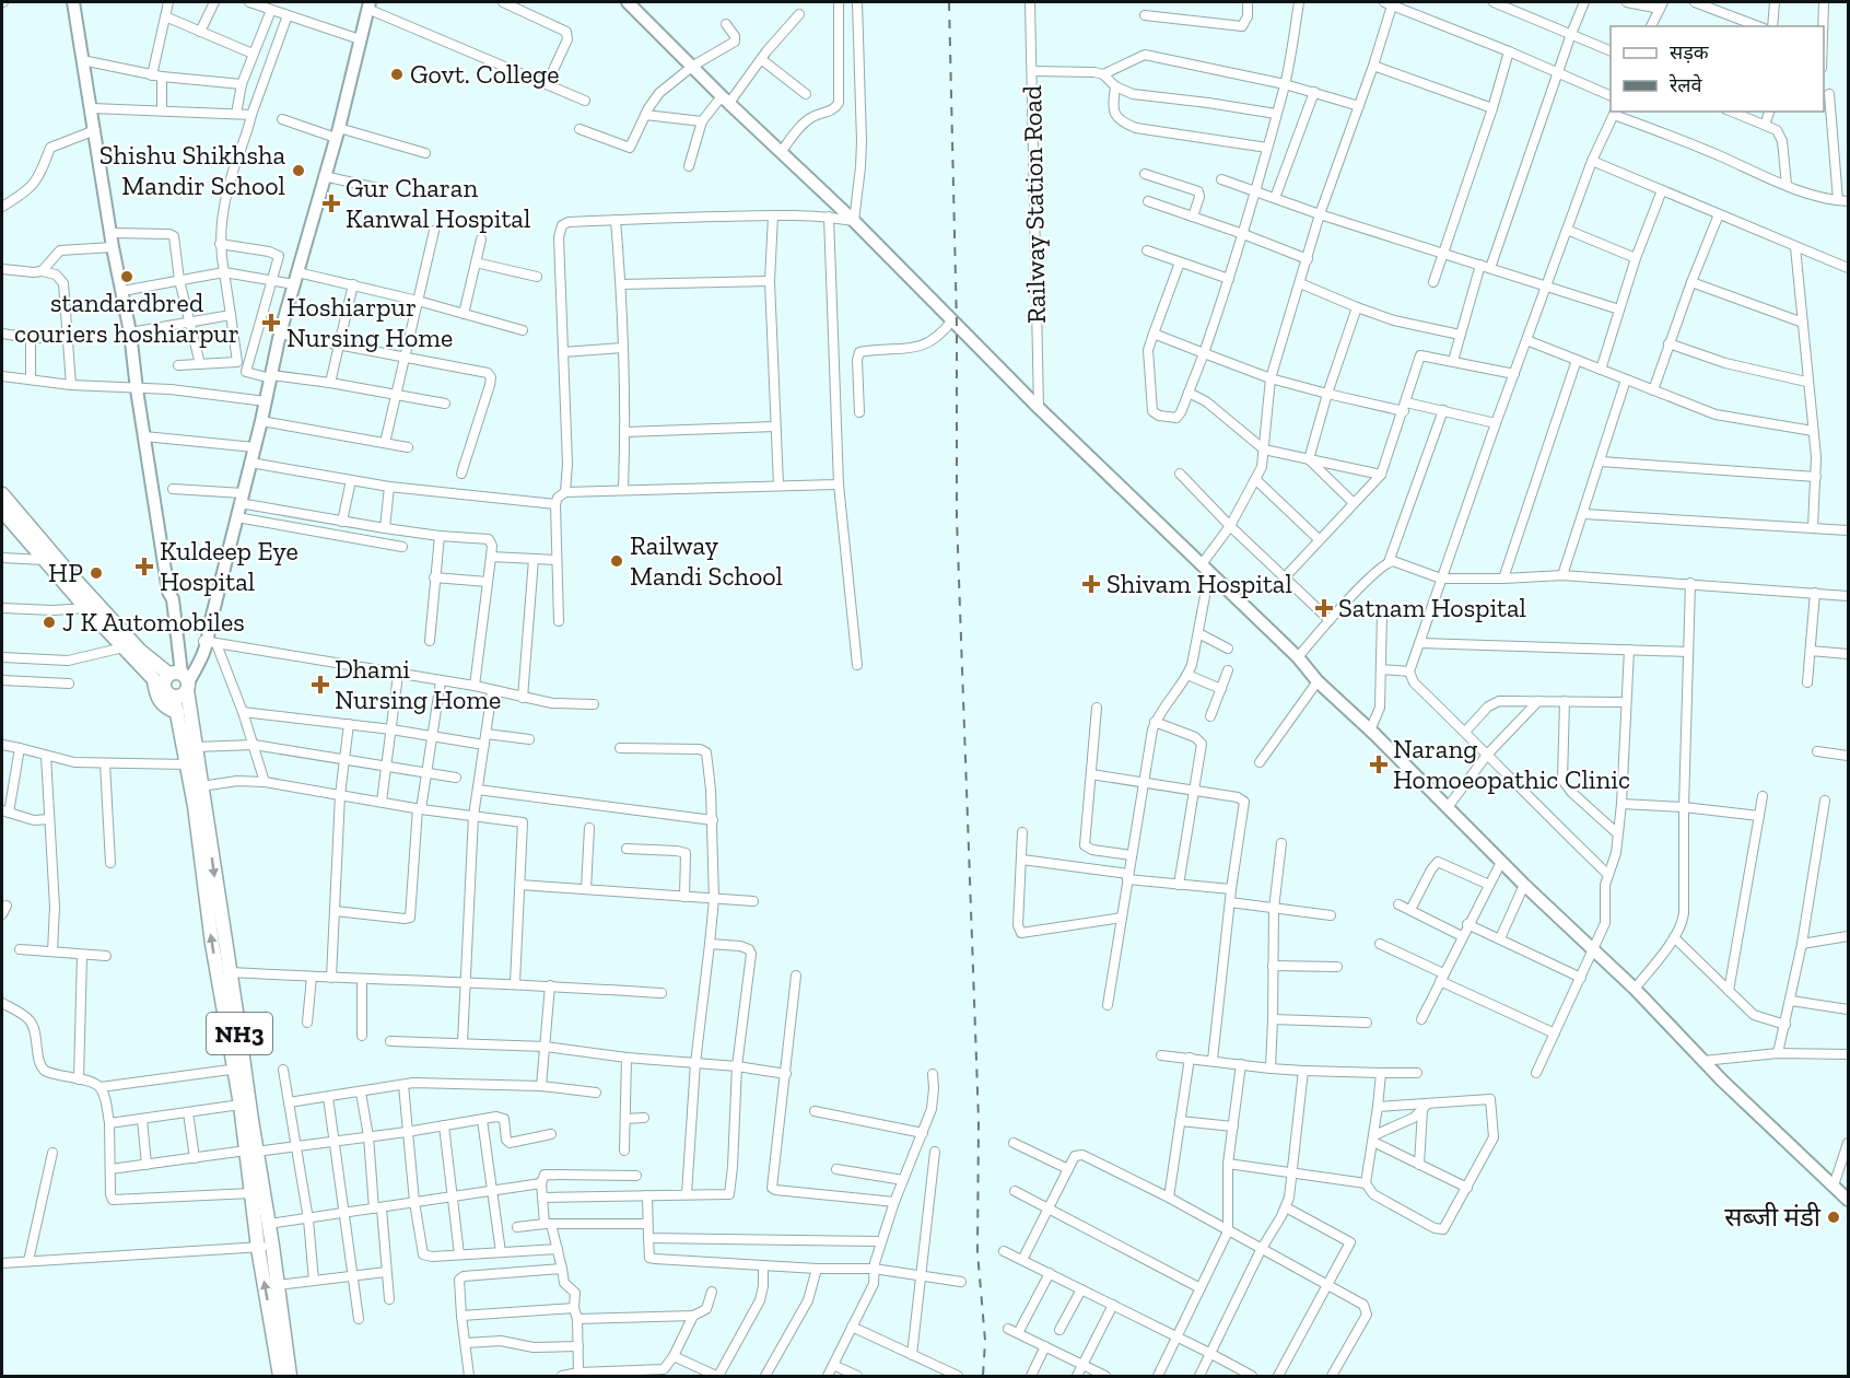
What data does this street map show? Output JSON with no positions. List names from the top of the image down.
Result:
{
  "streets": {
    "highway": ["NH3"],
    "street": ["Railway Station Road"]
  },
  "places": {
    "other": [
      "Govt. College",
      "Shishu Shikhsha Mandir School",
      "standardbred couriers hoshiarpur",
      "Railway Mandi School",
      "HP",
      "J K Automobiles",
      "सब्जी मंडी"
    ],
    "health": [
      "Gur Charan Kanwal Hospital",
      "Hoshiarpur Nursing Home",
      "Kuldeep Eye Hospital",
      "Shivam Hospital",
      "Satnam Hospital",
      "Dhami Nursing Home",
      "Narang Homoeopathic Clinic"
    ]
  },
  "legend": ["सड़क", "रेलवे"]
}
